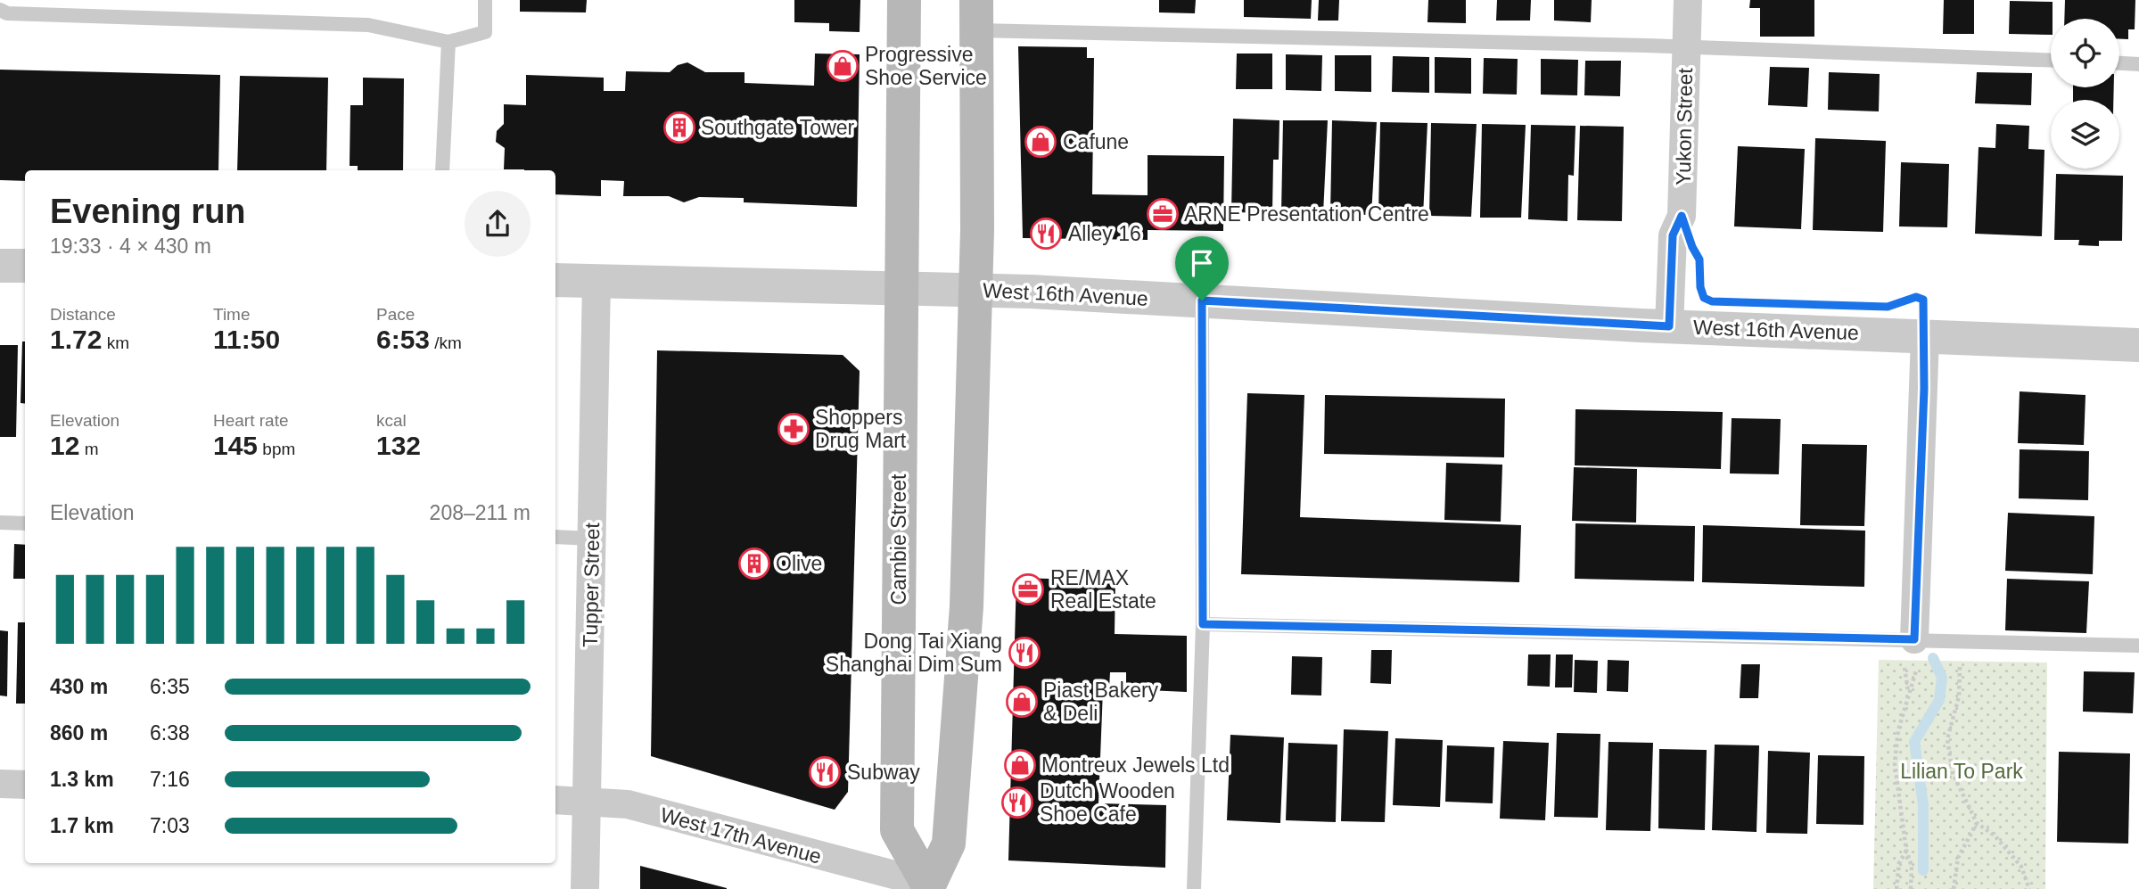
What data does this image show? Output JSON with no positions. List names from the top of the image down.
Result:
{
  "streets": {
    "main road": ["Cambie Street"],
    "street": [
      "Yukon Street",
      "West 16th Avenue",
      "Tupper Street",
      "West 17th Avenue"
    ]
  },
  "crossings": [
    ["Yukon Street", "West 16th Avenue"],
    ["West 16th Avenue", "Cambie Street"],
    ["West 16th Avenue", "Tupper Street"],
    ["Cambie Street", "West 17th Avenue"],
    ["Tupper Street", "West 17th Avenue"]
  ],
  "parks": ["Lilian To Park"],
  "places": {
    "shop": [
      "Progressive Shoe Service",
      "Cafune",
      "Piast Bakery & Deli",
      "Montreux Jewels Ltd"
    ],
    "building": ["Southgate Tower", "Olive"],
    "office": ["ARNE Presentation Centre", "RE/MAX Real Estate"],
    "restaurant": [
      "Alley 16",
      "Dong Tai Xiang Shanghai Dim Sum",
      "Subway",
      "Dutch Wooden Shoe Cafe"
    ],
    "pharmacy": ["Shoppers Drug Mart"]
  },
  "page": {
    "heading": ["Evening run", "19:33 · 4 × 430 m"],
    "stats": [
      ["Distance", "1.72 km"],
      ["Time", "11:50"],
      ["Pace", "6:53 /km"],
      ["Elevation", "12 m"],
      ["Heart rate", "145 bpm"],
      ["kcal", "132"]
    ],
    "chart": ["Elevation", "208–211 m"],
    "list": [
      {
        "name": "430 m",
        "note": "6:35"
      },
      {
        "name": "860 m",
        "note": "6:38"
      },
      {
        "name": "1.3 km",
        "note": "7:16"
      },
      {
        "name": "1.7 km",
        "note": "7:03"
      }
    ]
  }
}
